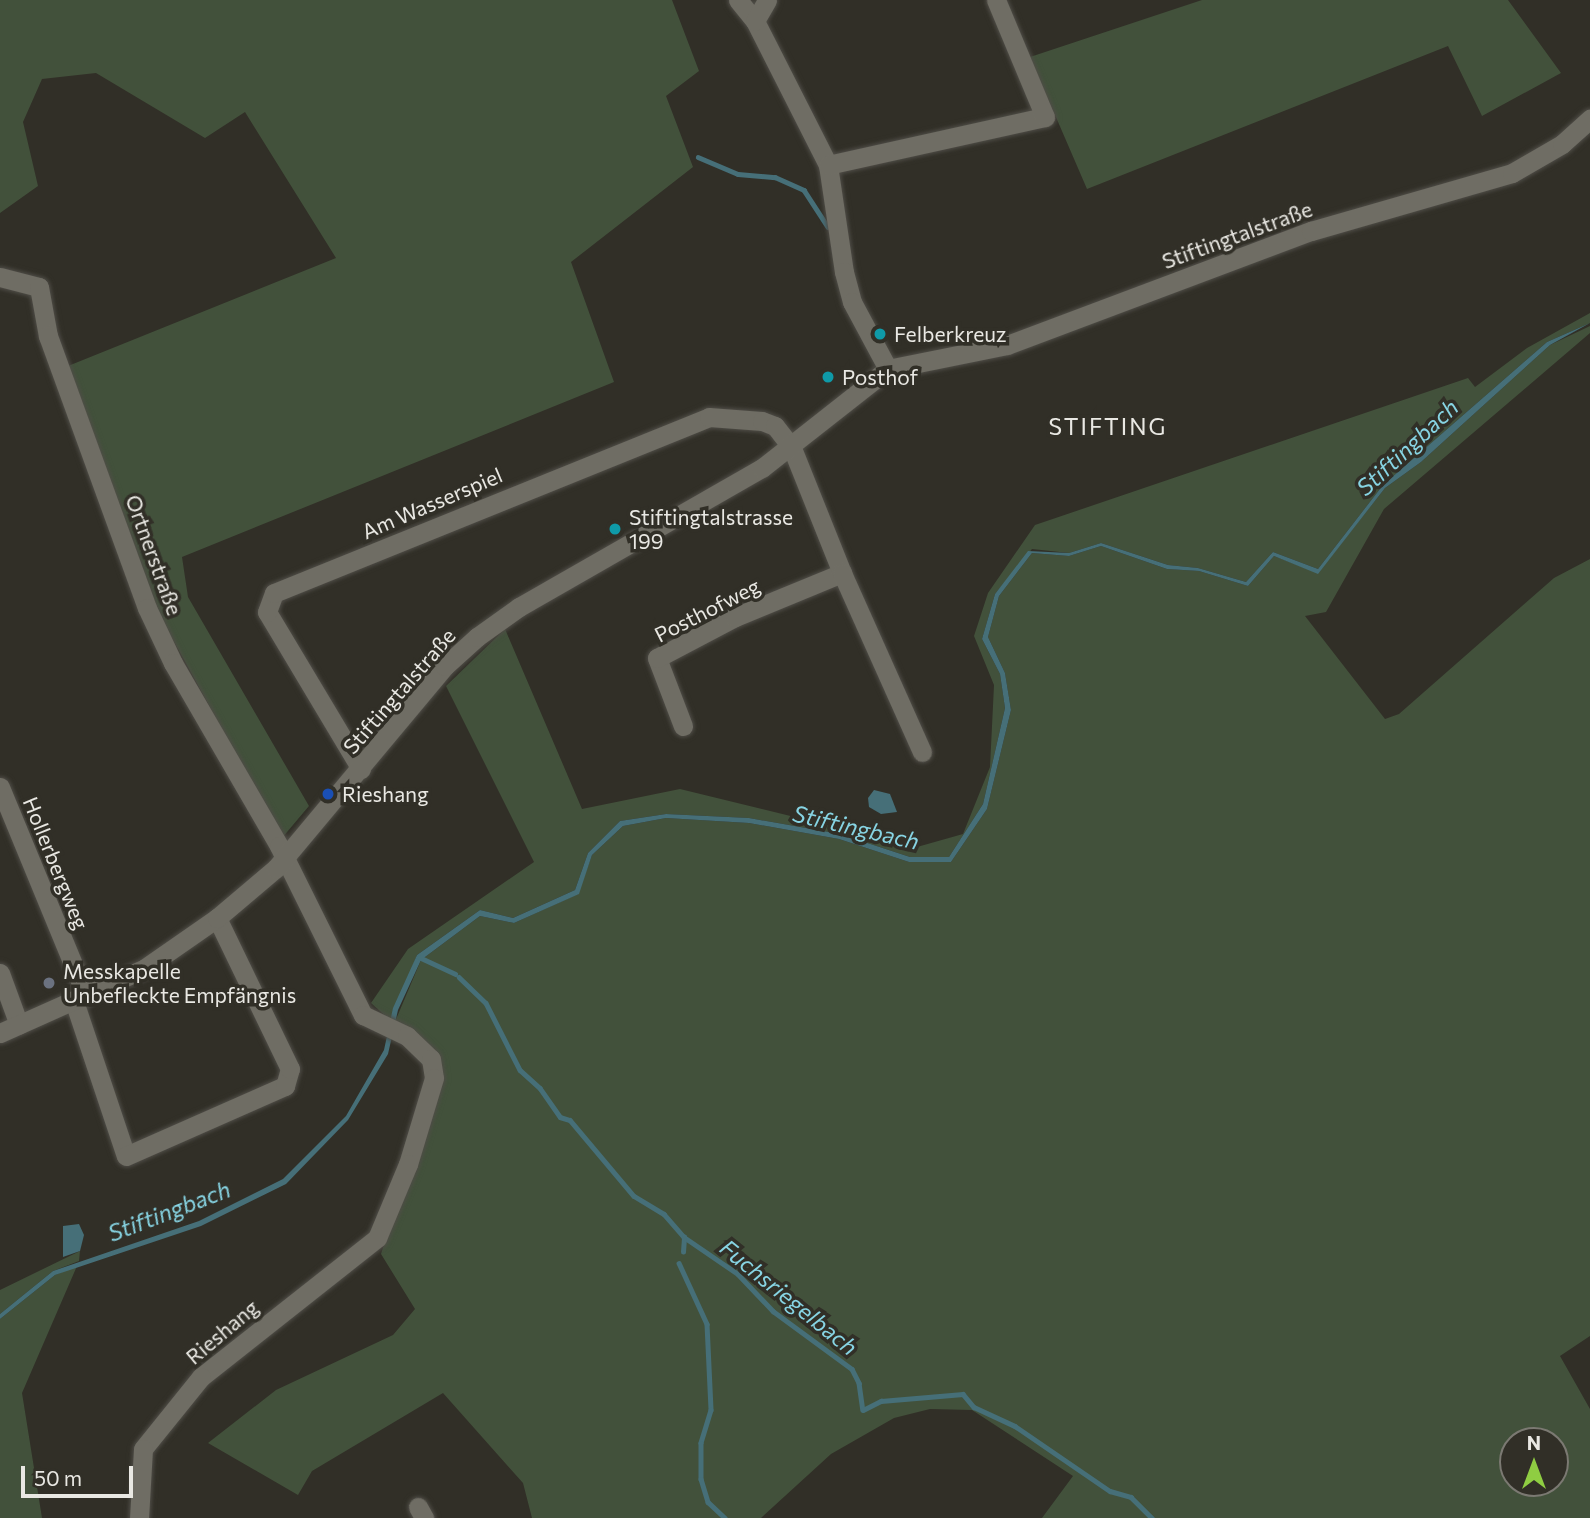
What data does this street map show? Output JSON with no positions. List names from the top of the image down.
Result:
{
  "streets": {
    "street": [
      "Stiftingtalstraße",
      "Am Wasserspiel",
      "Ortnerstraße",
      "Posthofweg",
      "Hollerbergweg",
      "Rieshang"
    ]
  },
  "crossings": [
    ["Stiftingtalstraße", "Am Wasserspiel"],
    ["Stiftingtalstraße", "Ortnerstraße"],
    ["Stiftingtalstraße", "Hollerbergweg"],
    ["Stiftingtalstraße", "Rieshang"],
    ["Ortnerstraße", "Rieshang"]
  ],
  "districts": ["STIFTING"],
  "water": ["Stiftingbach", "Fuchsriegelbach"],
  "places": [
    "Felberkreuz",
    "Posthof",
    "Stiftingtalstrasse 199",
    "Rieshang",
    "Messkapelle Unbefleckte Empfängnis"
  ],
  "scale_bar": "50 m",
  "north": "top"
}
